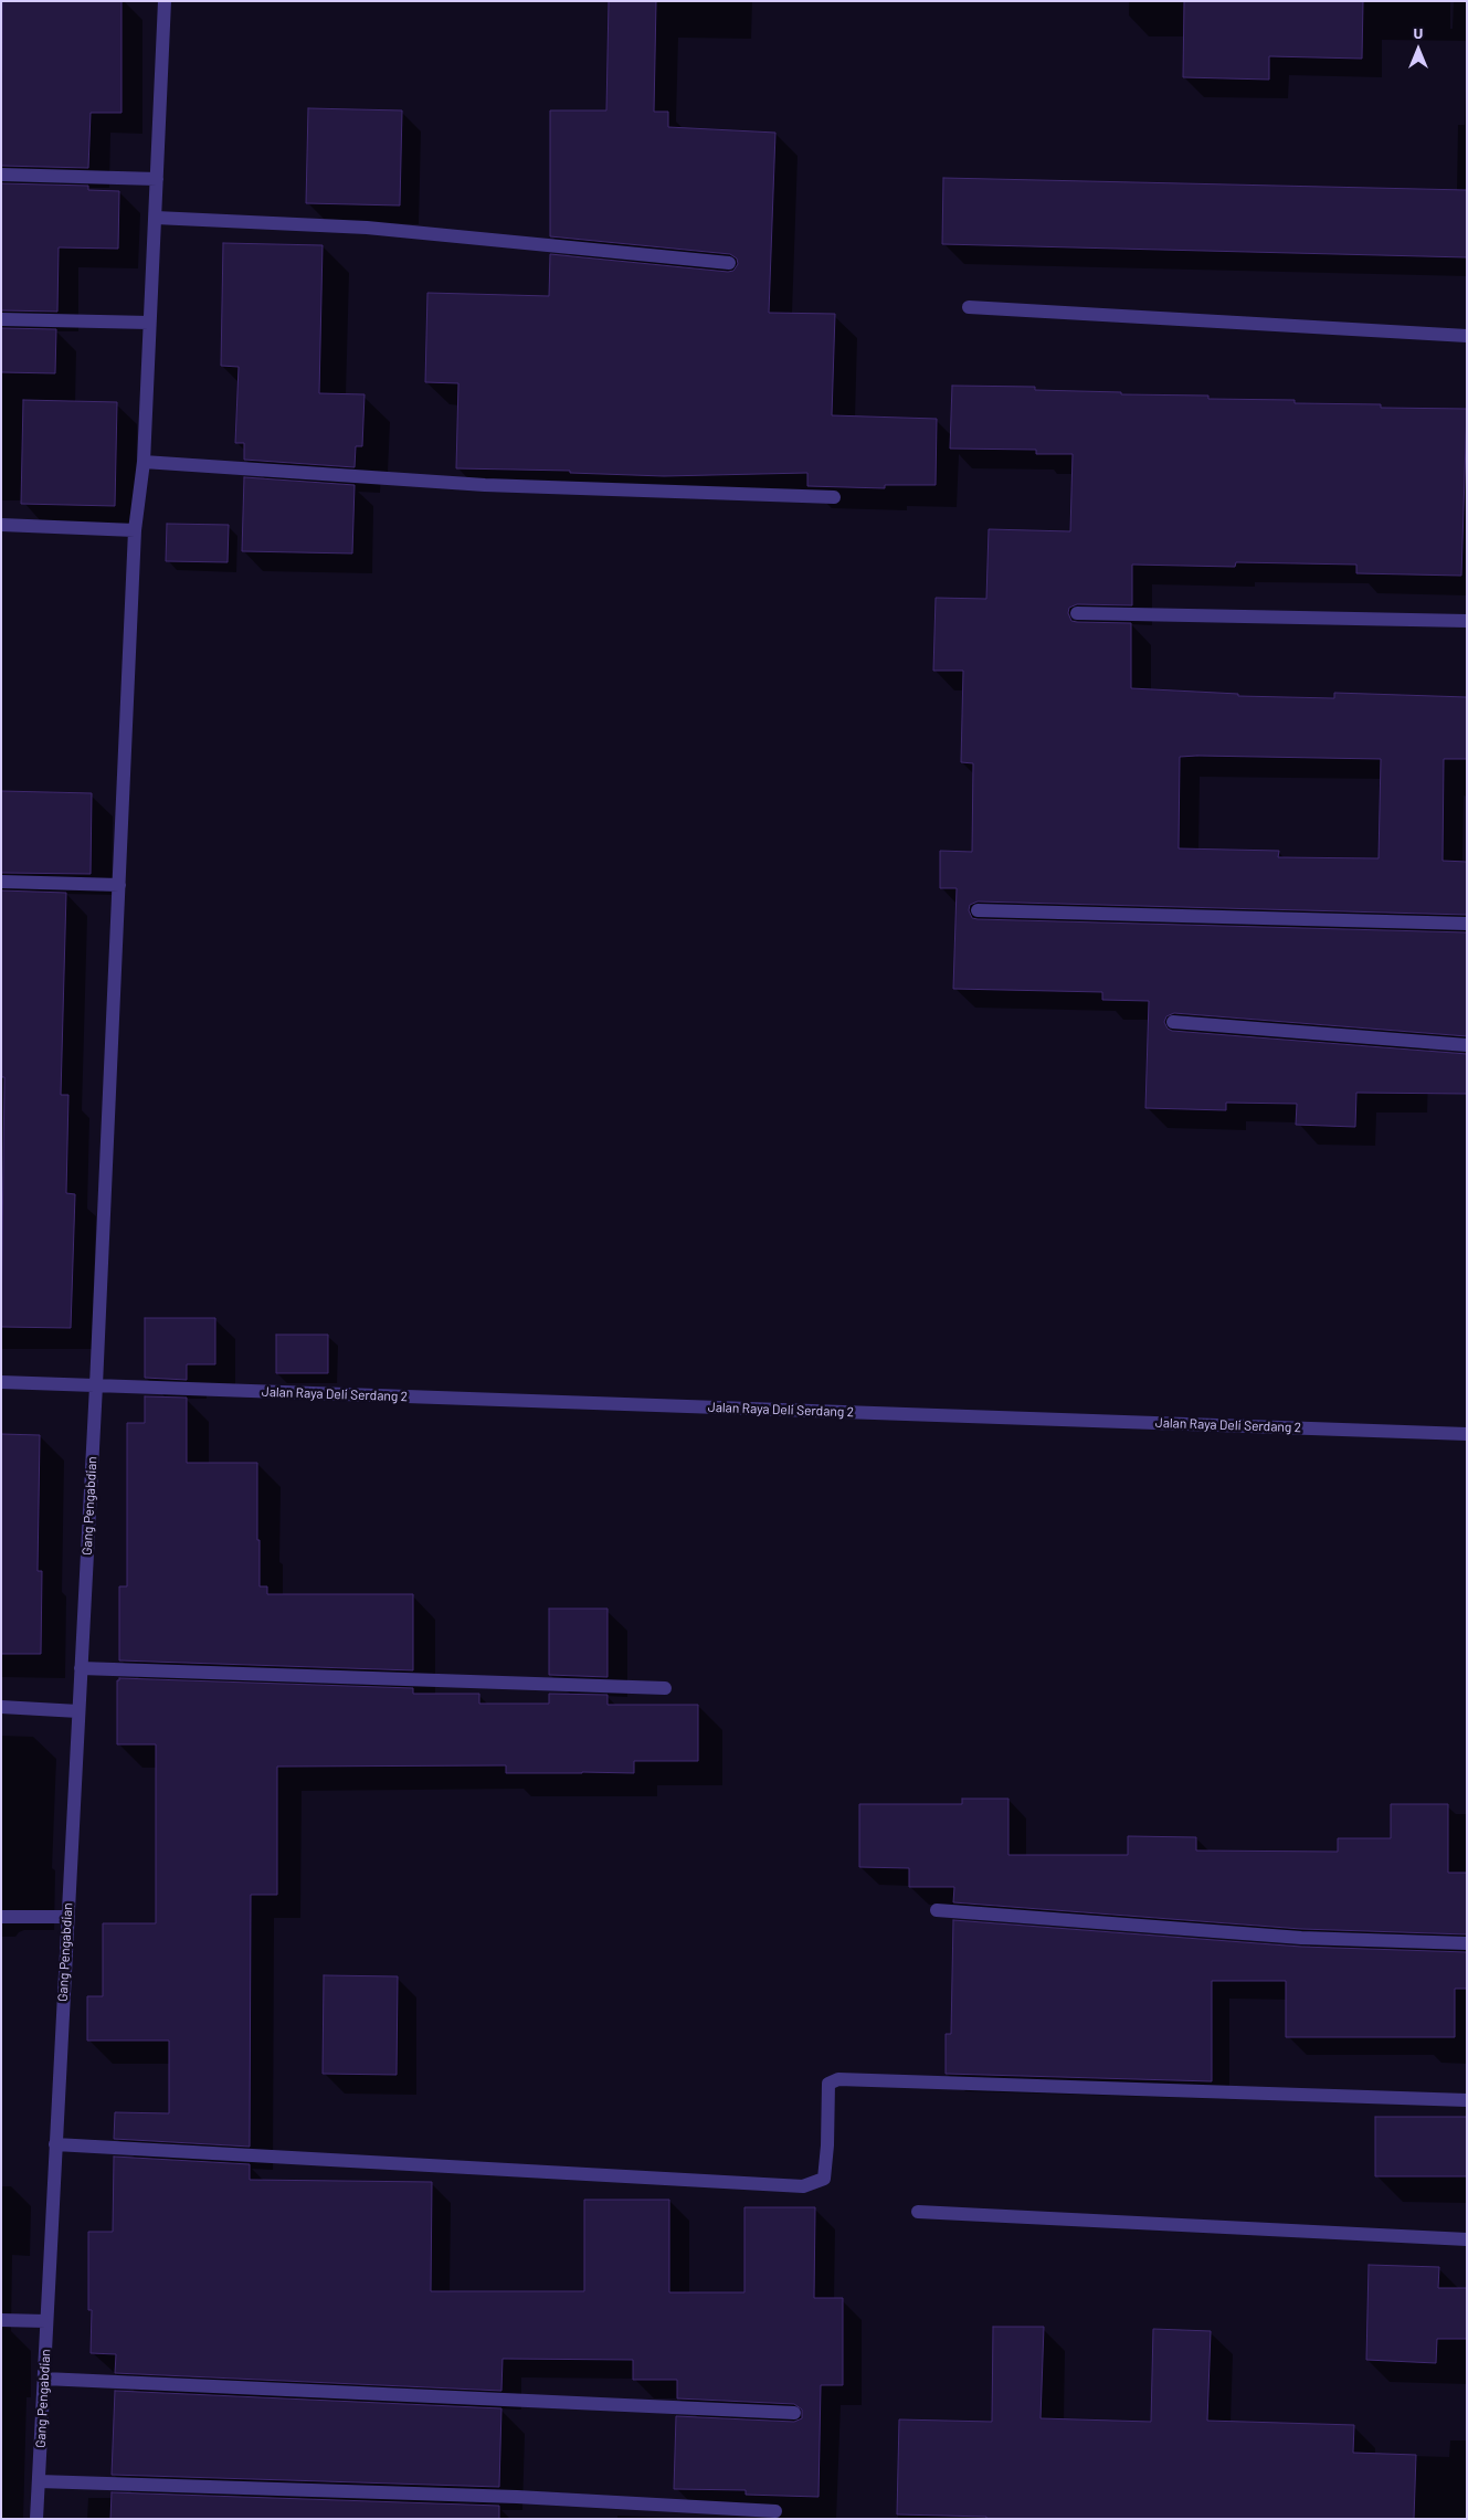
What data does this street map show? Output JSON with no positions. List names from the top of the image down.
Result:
{
  "streets": {
    "street": ["Jalan Raya Deli Serdang 2", "Gang Pengabdian"]
  },
  "crossings": [
    ["Jalan Raya Deli Serdang 2", "Gang Pengabdian"]
  ],
  "north": "top"
}
